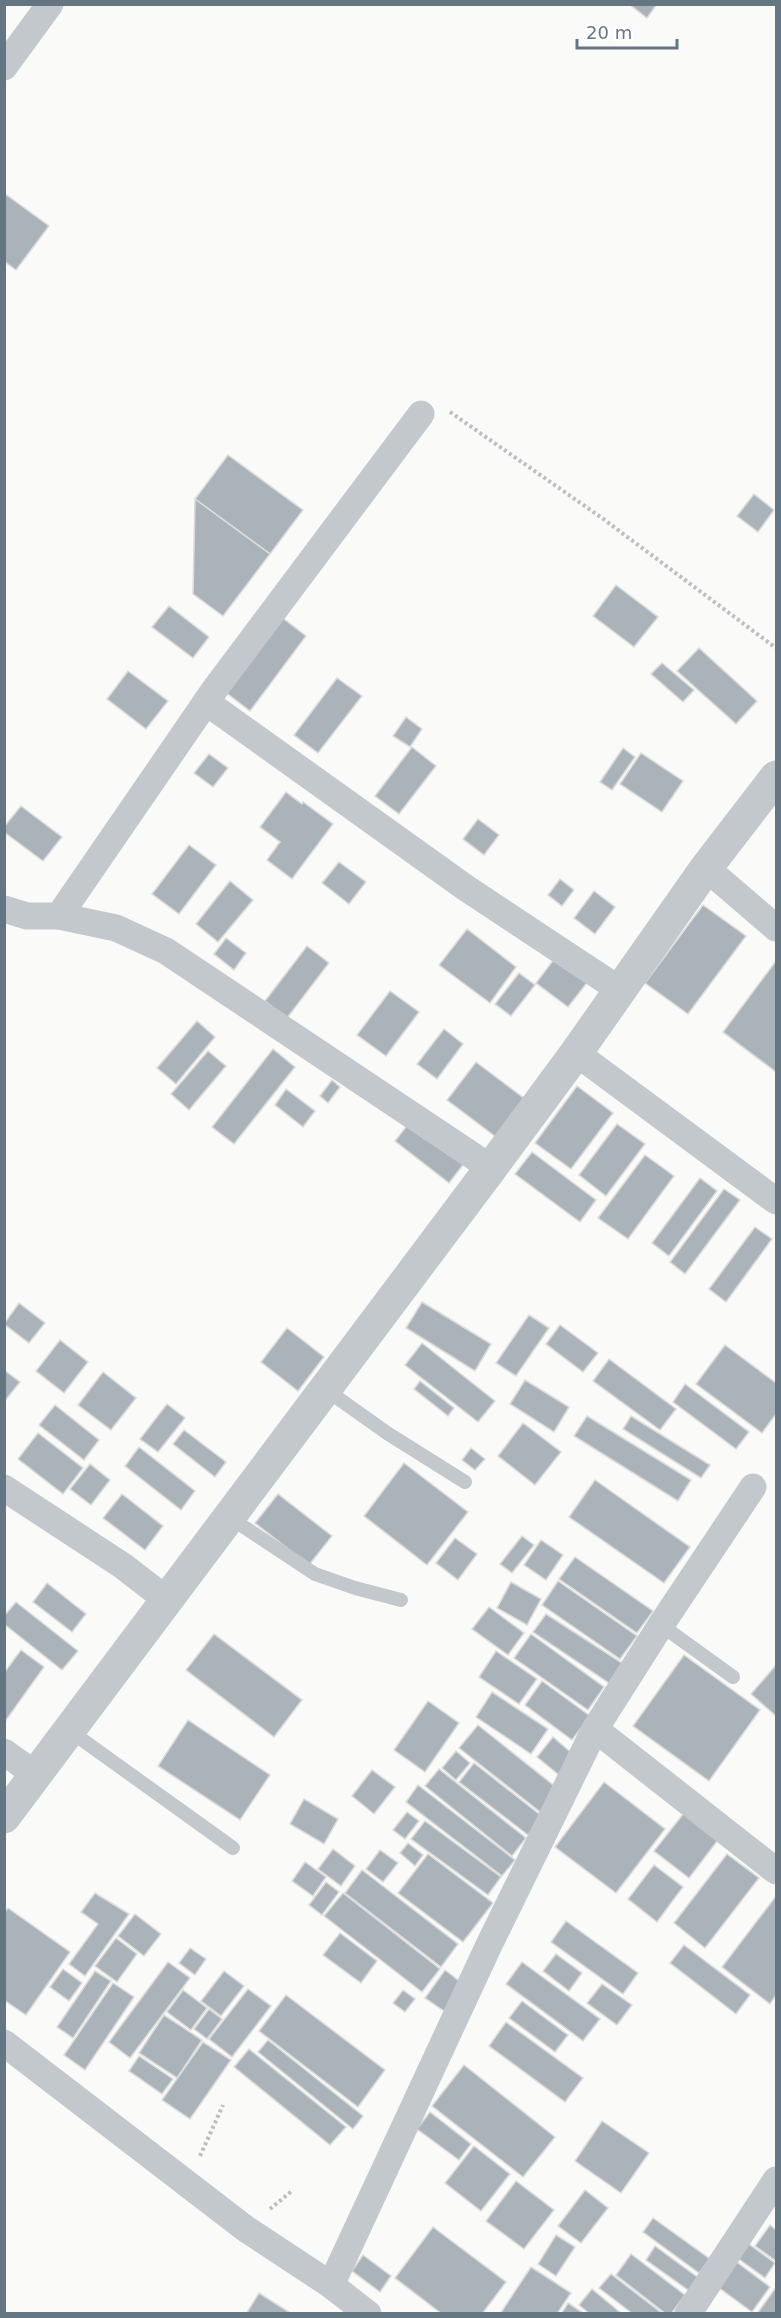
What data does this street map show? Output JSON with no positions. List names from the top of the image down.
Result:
{
  "scale_bar": "20 m"
}
